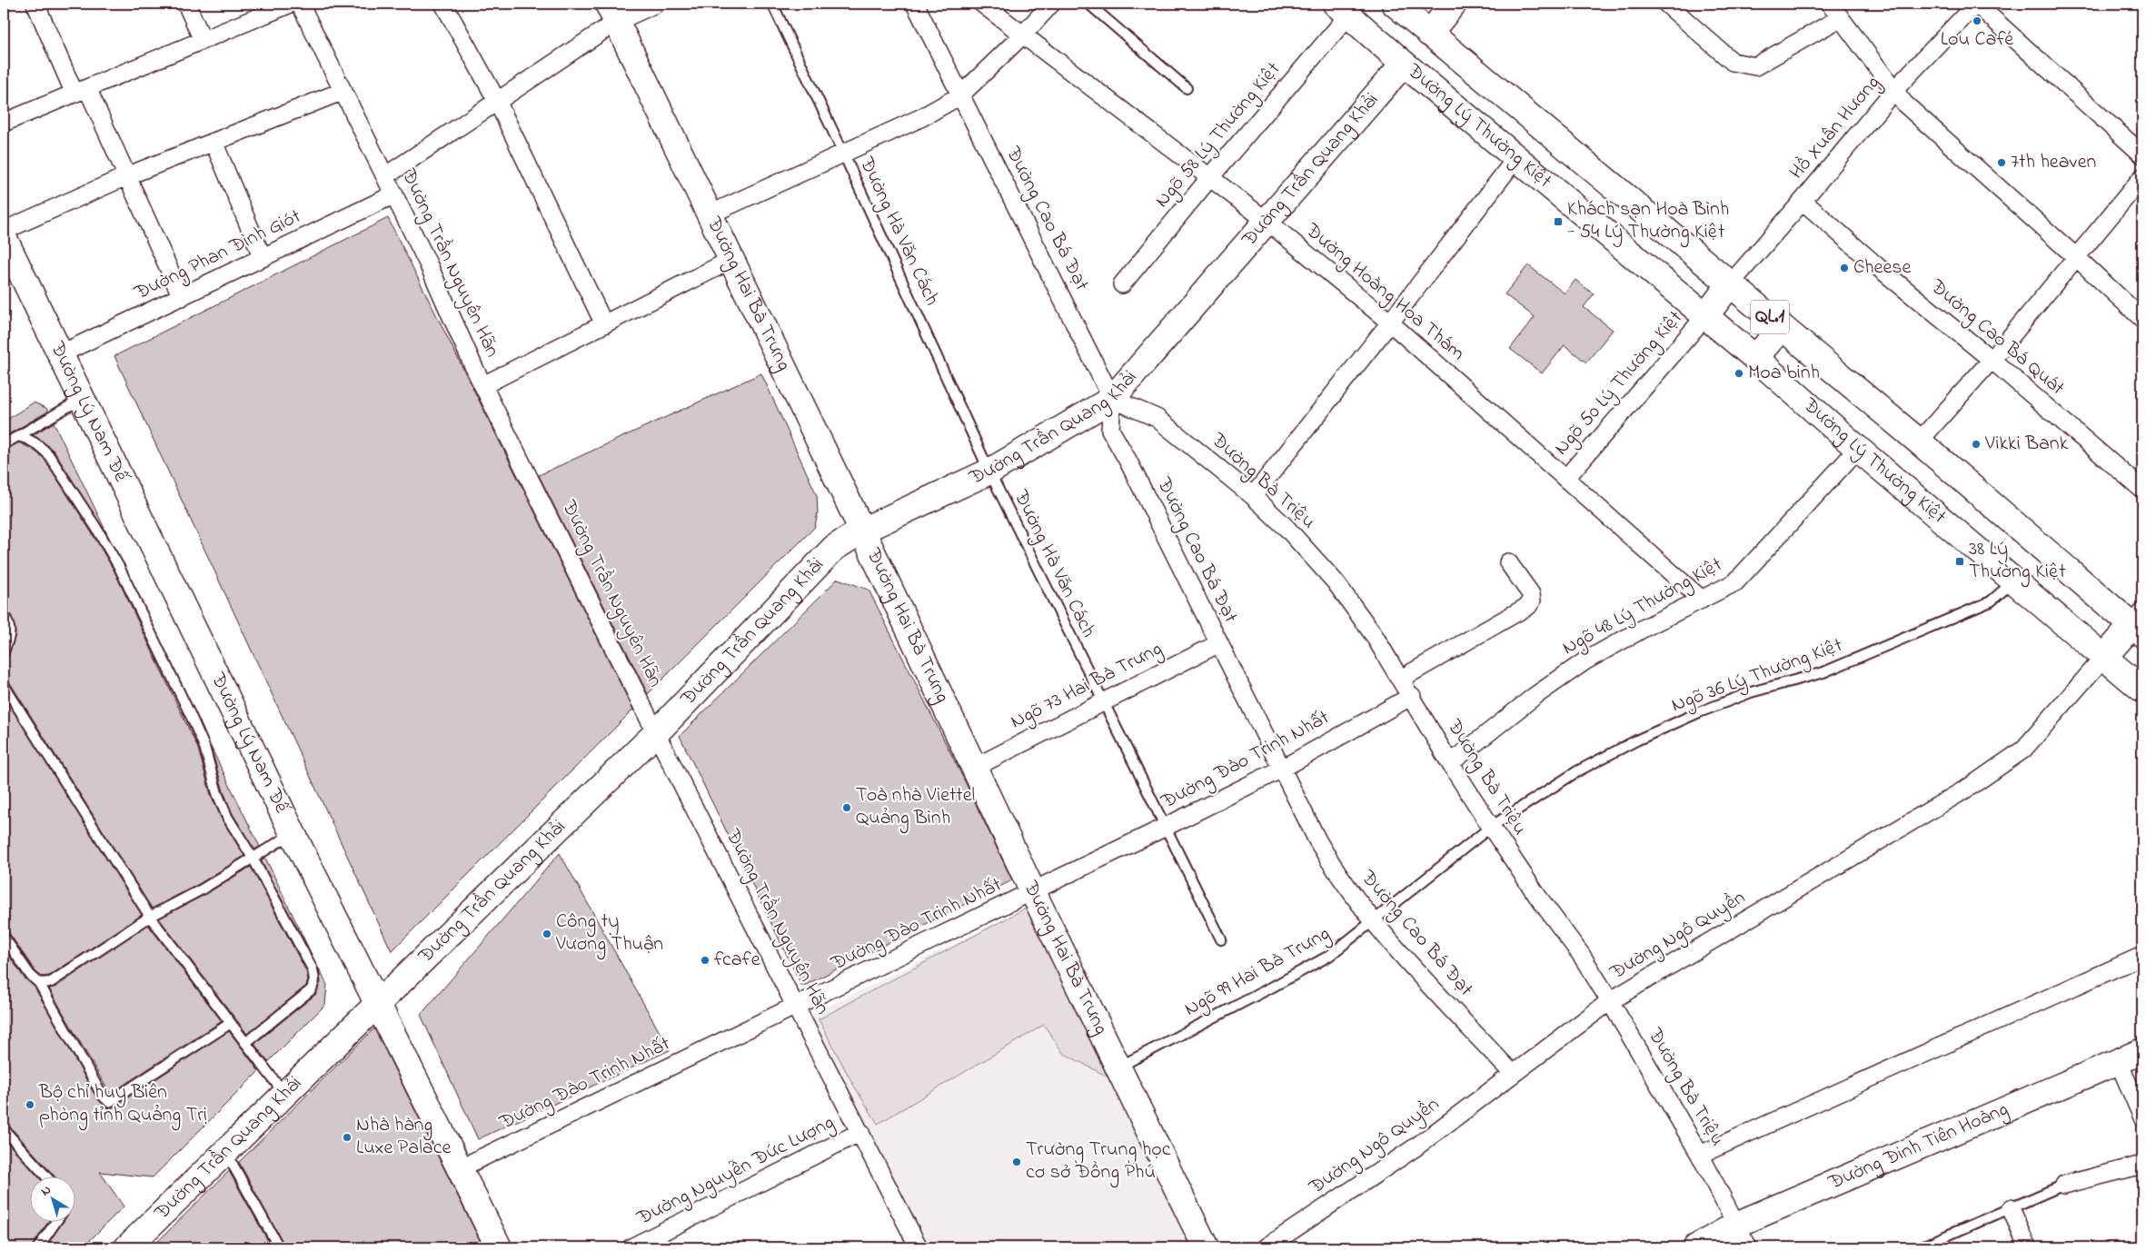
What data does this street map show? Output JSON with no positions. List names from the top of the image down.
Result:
{
  "streets": {
    "main road": [
      "Đường Lý Thường Kiệt",
      "Đường Trần Quang Khải",
      "Đường Hai Bà Trưng",
      "QL.1",
      "Đường Lý Nam Đế",
      "Đường Đinh Tiên Hoàng"
    ],
    "street": [
      "Hồ Xuân Hương",
      "Ngõ 58 Lý Thường Kiệt",
      "Đường Cao Bá Đạt",
      "Đường Phan Đình Giót",
      "Đường Trần Nguyên Hãn",
      "Đường Hoàng Hoa Thám",
      "Đường Cao Bá Quát",
      "Ngõ 50 Lý Thường Kiệt",
      "Đường Bà Triệu",
      "Ngõ 48 Lý Thường Kiệt",
      "Ngõ 73 Hai Bà Trưng",
      "Đường Đào Trinh Nhất",
      "Đường Ngô Quyền",
      "Đường Nguyễn Đức Lượng"
    ],
    "lane": ["Đường Hà Văn Cách", "Ngõ 36 Lý Thường Kiệt", "Ngõ 99 Hai Bà Trưng"]
  },
  "crossings": [
    ["Đường Lý Thường Kiệt", "Hồ Xuân Hương"],
    ["Đường Lý Thường Kiệt", "Ngõ 58 Lý Thường Kiệt"],
    ["Đường Lý Thường Kiệt", "Đường Trần Quang Khải"],
    ["Đường Lý Thường Kiệt", "Ngõ 50 Lý Thường Kiệt"],
    ["Đường Lý Thường Kiệt", "Ngõ 48 Lý Thường Kiệt"],
    ["Đường Lý Thường Kiệt", "Ngõ 36 Lý Thường Kiệt"],
    ["Đường Lý Thường Kiệt", "Đường Ngô Quyền"],
    ["Hồ Xuân Hương", "Đường Cao Bá Quát"],
    ["Ngõ 58 Lý Thường Kiệt", "Đường Hoàng Hoa Thám"],
    ["Đường Trần Quang Khải", "Đường Cao Bá Đạt"],
    ["Đường Trần Quang Khải", "Đường Hà Văn Cách"],
    ["Đường Trần Quang Khải", "Đường Trần Nguyên Hãn"],
    ["Đường Trần Quang Khải", "Đường Hoàng Hoa Thám"],
    ["Đường Trần Quang Khải", "Đường Hai Bà Trưng"],
    ["Đường Trần Quang Khải", "Đường Lý Nam Đế"],
    ["Đường Trần Quang Khải", "Đường Bà Triệu"],
    ["Đường Cao Bá Đạt", "Đường Bà Triệu"],
    ["Đường Cao Bá Đạt", "Ngõ 73 Hai Bà Trưng"],
    ["Đường Cao Bá Đạt", "Đường Đào Trinh Nhất"],
    ["Đường Cao Bá Đạt", "Đường Ngô Quyền"],
    ["Đường Cao Bá Đạt", "Ngõ 99 Hai Bà Trưng"],
    ["Đường Hà Văn Cách", "Ngõ 73 Hai Bà Trưng"],
    ["Đường Hà Văn Cách", "Đường Đào Trinh Nhất"],
    ["Đường Phan Đình Giót", "Đường Trần Nguyên Hãn"],
    ["Đường Phan Đình Giót", "Đường Lý Nam Đế"],
    ["Đường Trần Nguyên Hãn", "Đường Đào Trinh Nhất"],
    ["Đường Trần Nguyên Hãn", "Đường Nguyễn Đức Lượng"],
    ["Đường Hoàng Hoa Thám", "Ngõ 50 Lý Thường Kiệt"],
    ["Đường Hoàng Hoa Thám", "Ngõ 48 Lý Thường Kiệt"],
    ["Đường Hai Bà Trưng", "Ngõ 73 Hai Bà Trưng"],
    ["Đường Hai Bà Trưng", "Đường Đào Trinh Nhất"],
    ["Đường Hai Bà Trưng", "Ngõ 99 Hai Bà Trưng"],
    ["Đường Lý Nam Đế", "Đường Đào Trinh Nhất"],
    ["Đường Bà Triệu", "Ngõ 48 Lý Thường Kiệt"],
    ["Đường Bà Triệu", "Ngõ 36 Lý Thường Kiệt"],
    ["Đường Bà Triệu", "Đường Đào Trinh Nhất"],
    ["Đường Bà Triệu", "Đường Ngô Quyền"],
    ["Đường Bà Triệu", "Ngõ 99 Hai Bà Trưng"],
    ["Đường Bà Triệu", "Đường Đinh Tiên Hoàng"],
    ["Ngõ 36 Lý Thường Kiệt", "Ngõ 99 Hai Bà Trưng"]
  ],
  "places": {
    "other": [
      "Lou Café",
      "7th heaven",
      "Cheese",
      "Moa binh",
      "Vikki Bank",
      "Toà nhà Viettel Quảng Bình",
      "Công ty Vương Thuận",
      "fcafe",
      "Bộ chỉ huy Biên phòng tỉnh Quảng Trị",
      "Nhà hàng Luxe Palace",
      "Trường Trung học cơ sở Đồng Phú"
    ],
    "transit": ["Khách sạn Hoà Bình - 54 Lý Thường Kiệt", "38 Lý Thường Kiệt"]
  },
  "north": "top left"
}
